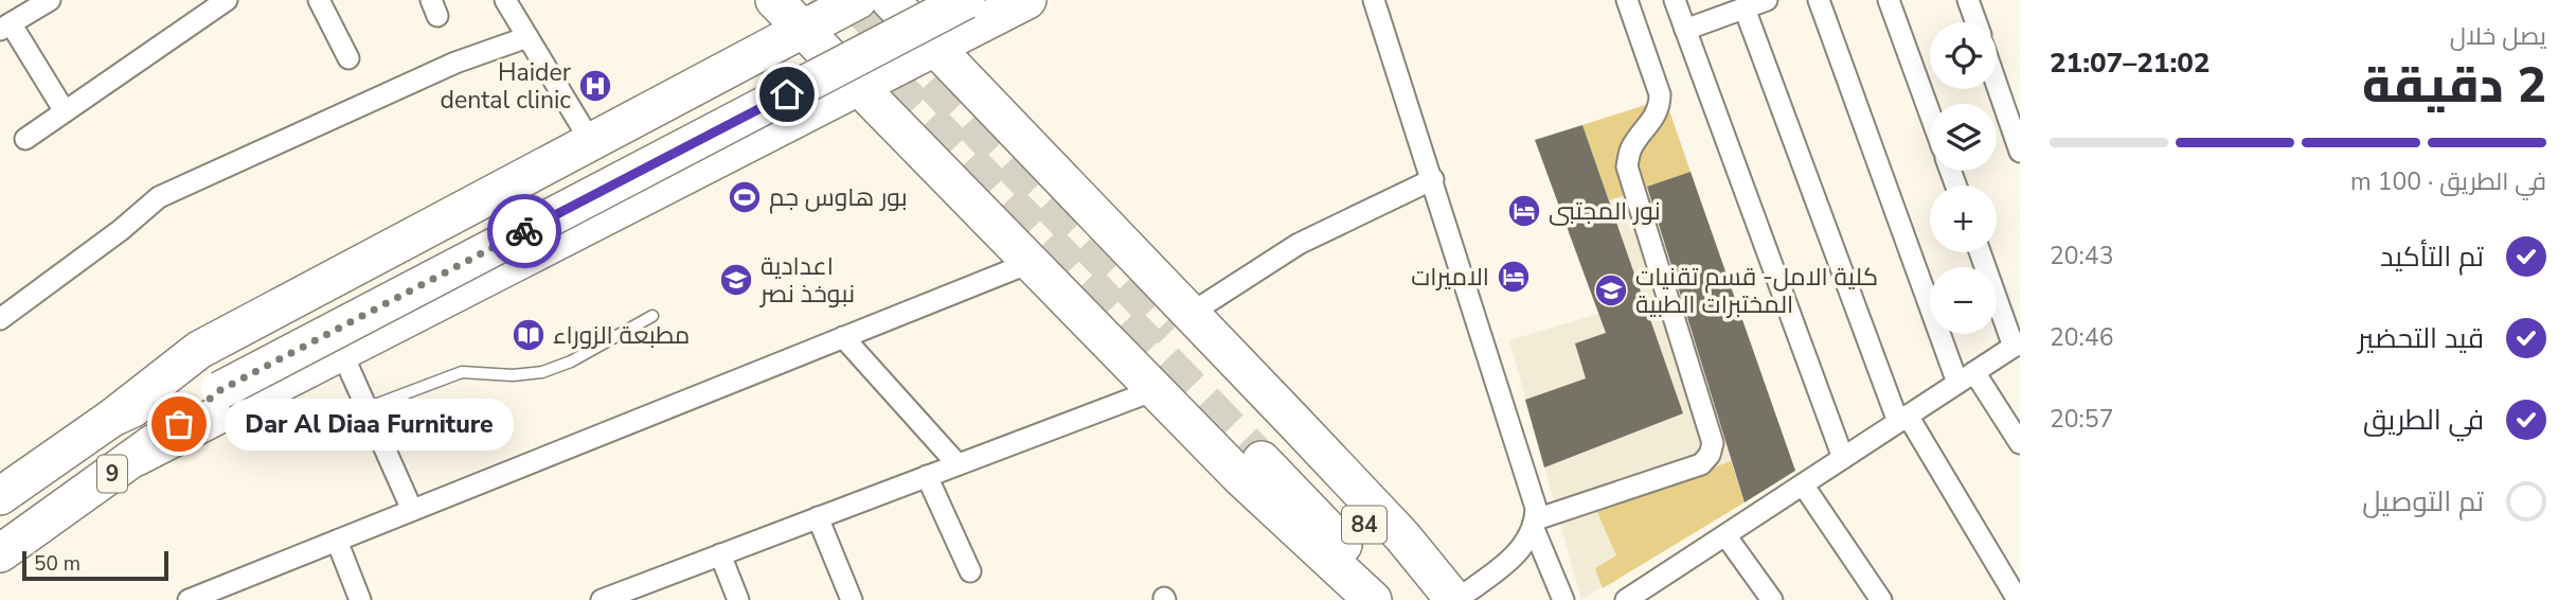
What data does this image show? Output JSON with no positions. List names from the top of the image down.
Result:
{
  "streets": {
    "highway": ["9", "84"]
  },
  "places": {
    "hospital": ["Haider dental clinic"],
    "sports": ["بور هاوس جم"],
    "hotel": ["نور المجتبى", "الاميرات"],
    "school or university": ["اعدادية نبوخذ نصر", "كلية الامل- قسم تقنيات المختبرات الطبية"],
    "library": ["مطبعة الزوراء"],
    "other": ["Dar Al Diaa Furniture"]
  },
  "scale_bar": "50 m",
  "page": {
    "heading": ["2 دقيقة", "يصل خلال", "21:02–21:07"],
    "map_buttons": ["+", "−"],
    "bar": "في الطريق · 100 m",
    "list": [
      ["تم التأكيد", "20:43"],
      ["قيد التحضير", "20:46"],
      ["في الطريق", "20:57"],
      "تم التوصيل"
    ],
    "bubble": "Dar Al Diaa Furniture",
    "scale": "50 m"
  }
}
